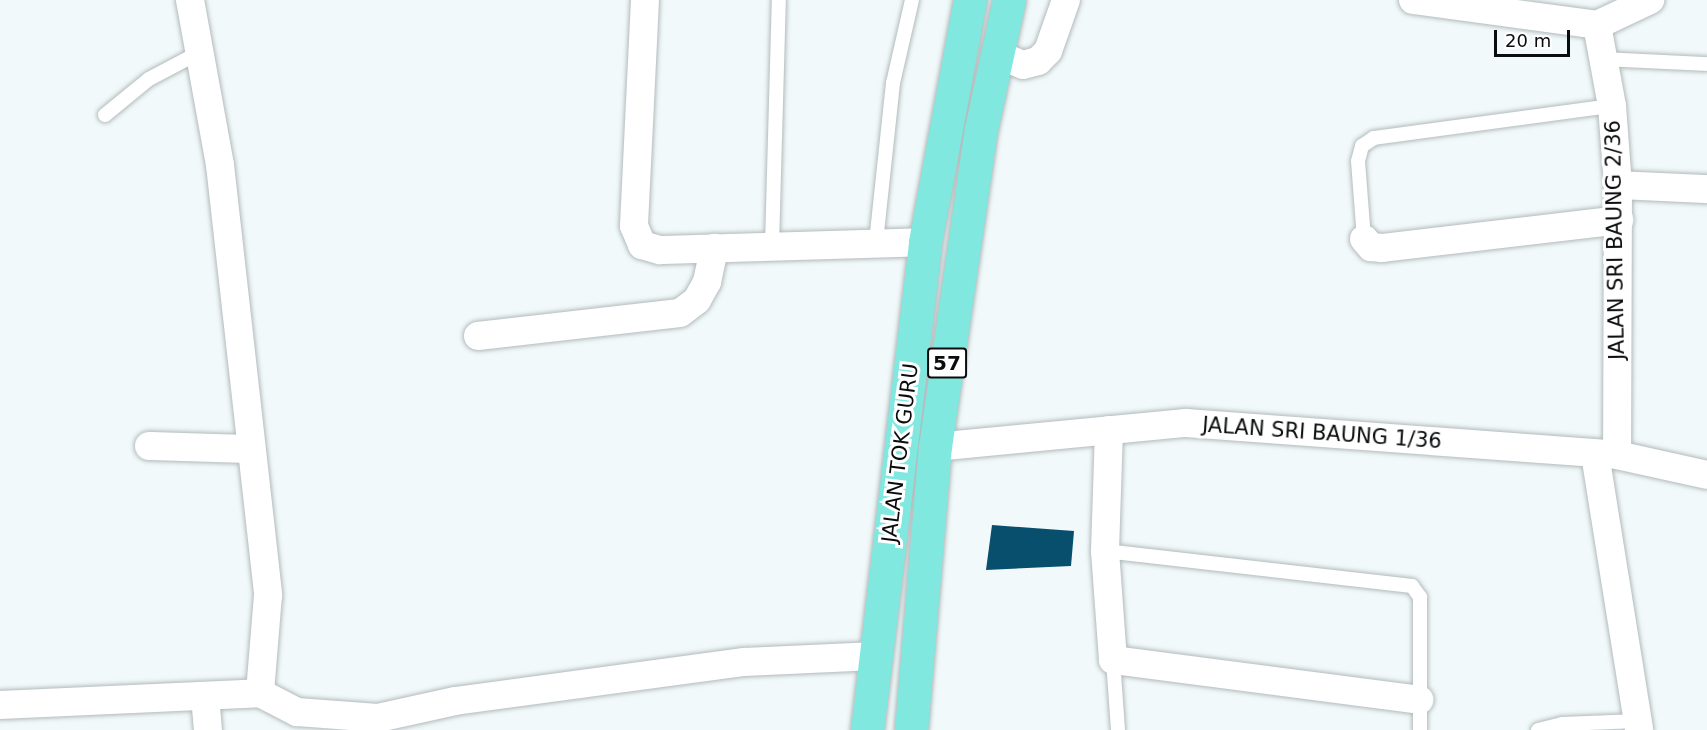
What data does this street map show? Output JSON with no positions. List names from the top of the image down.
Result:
{
  "streets": {
    "main road": ["57", "JALAN TOK GURU"],
    "street": ["JALAN SRI BAUNG 2/36", "JALAN SRI BAUNG 1/36"]
  },
  "crossings": [
    ["JALAN SRI BAUNG 2/36", "JALAN SRI BAUNG 1/36"],
    ["JALAN SRI BAUNG 1/36", "JALAN TOK GURU"]
  ],
  "scale_bar": "20 m"
}
